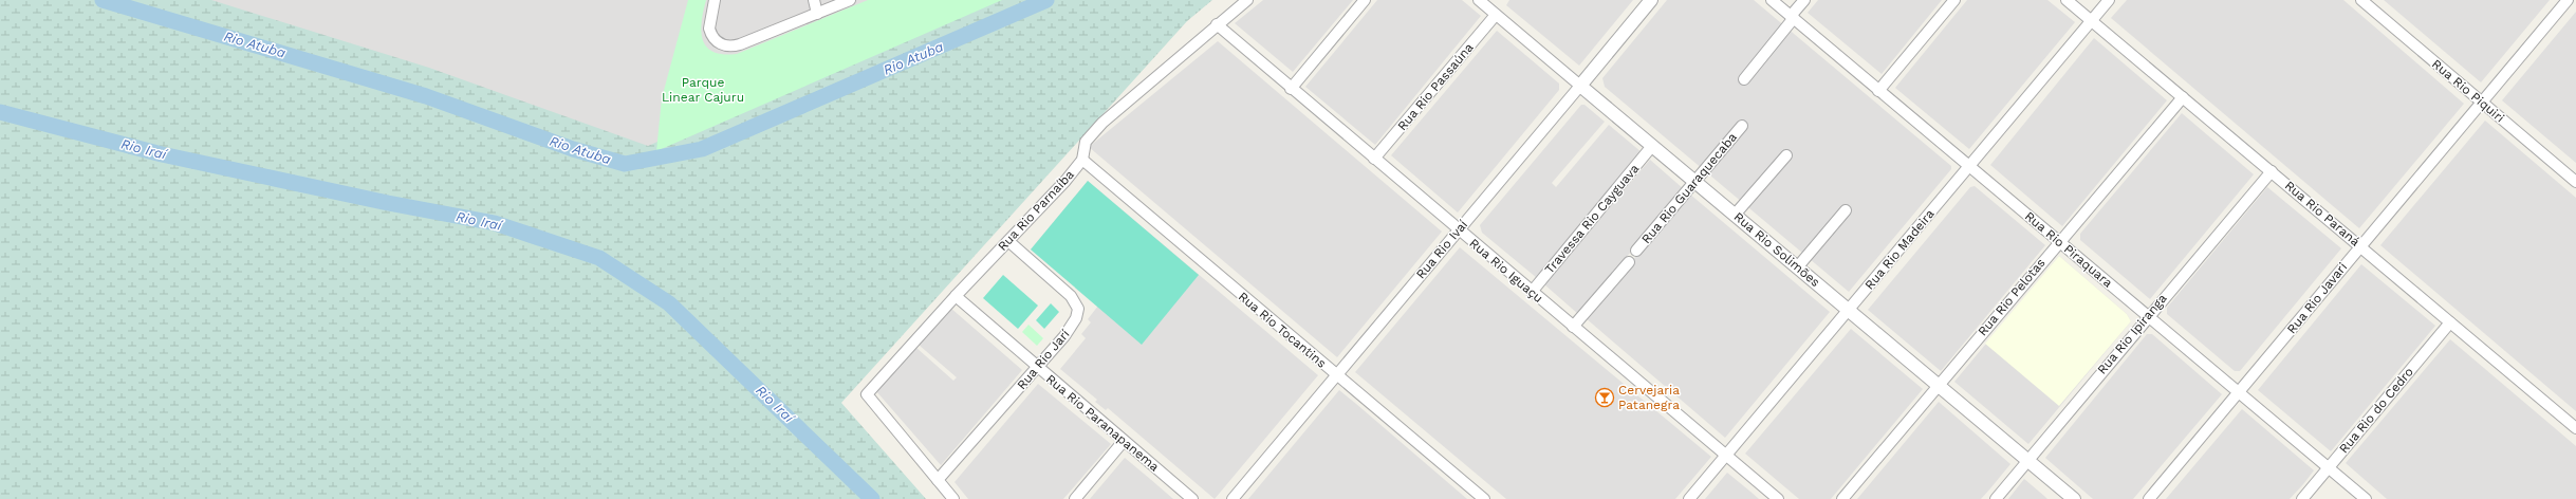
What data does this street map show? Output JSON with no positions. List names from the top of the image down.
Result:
{
  "streets": {
    "street": [
      "Rua Rio Passaúna",
      "Rua Rio Piquiri",
      "Rua Rio Guaraquecaba",
      "Rua Rio Parnaíba",
      "Rua Rio Paraná",
      "Travessa Rio Cayguava",
      "Rua Rio Ivaí",
      "Rua Rio Solimões",
      "Rua Rio Madeira",
      "Rua Rio Piraquara",
      "Rua Rio Iguaçu",
      "Rua Rio Pelotas",
      "Rua Rio Javari",
      "Rua Rio Tocantins",
      "Rua Rio Ipiranga",
      "Rua Rio Jarí",
      "Rua Rio do Cedro",
      "Rua Rio Paranapanema"
    ]
  },
  "crossings": [
    ["Rua Rio Passaúna", "Rua Rio Solimões"],
    ["Rua Rio Passaúna", "Rua Rio Iguaçu"],
    ["Rua Rio Piquiri", "Rua Rio Javari"],
    ["Rua Rio Guaraquecaba", "Rua Rio Solimões"],
    ["Rua Rio Parnaíba", "Rua Rio Iguaçu"],
    ["Rua Rio Parnaíba", "Rua Rio Tocantins"],
    ["Rua Rio Parnaíba", "Rua Rio Jarí"],
    ["Rua Rio Parnaíba", "Rua Rio Paranapanema"],
    ["Rua Rio Paraná", "Rua Rio Madeira"],
    ["Rua Rio Paraná", "Rua Rio Pelotas"],
    ["Rua Rio Paraná", "Rua Rio Javari"],
    ["Rua Rio Paraná", "Rua Rio Ipiranga"],
    ["Rua Rio Paraná", "Rua Rio do Cedro"],
    ["Travessa Rio Cayguava", "Rua Rio Solimões"],
    ["Travessa Rio Cayguava", "Rua Rio Iguaçu"],
    ["Rua Rio Ivaí", "Rua Rio Solimões"],
    ["Rua Rio Ivaí", "Rua Rio Iguaçu"],
    ["Rua Rio Ivaí", "Rua Rio Tocantins"],
    ["Rua Rio Solimões", "Rua Rio Madeira"],
    ["Rua Rio Solimões", "Rua Rio Pelotas"],
    ["Rua Rio Solimões", "Rua Rio Ipiranga"],
    ["Rua Rio Madeira", "Rua Rio Piraquara"],
    ["Rua Rio Madeira", "Rua Rio Iguaçu"],
    ["Rua Rio Piraquara", "Rua Rio Pelotas"],
    ["Rua Rio Piraquara", "Rua Rio Javari"],
    ["Rua Rio Piraquara", "Rua Rio Ipiranga"],
    ["Rua Rio Piraquara", "Rua Rio do Cedro"],
    ["Rua Rio Jarí", "Rua Rio Paranapanema"]
  ],
  "water": ["Rio Atuba", "Rio Iraí"],
  "parks": ["Parque Linear Cajuru"],
  "places": {
    "bar": ["Cervejaria Patanegra"]
  }
}
